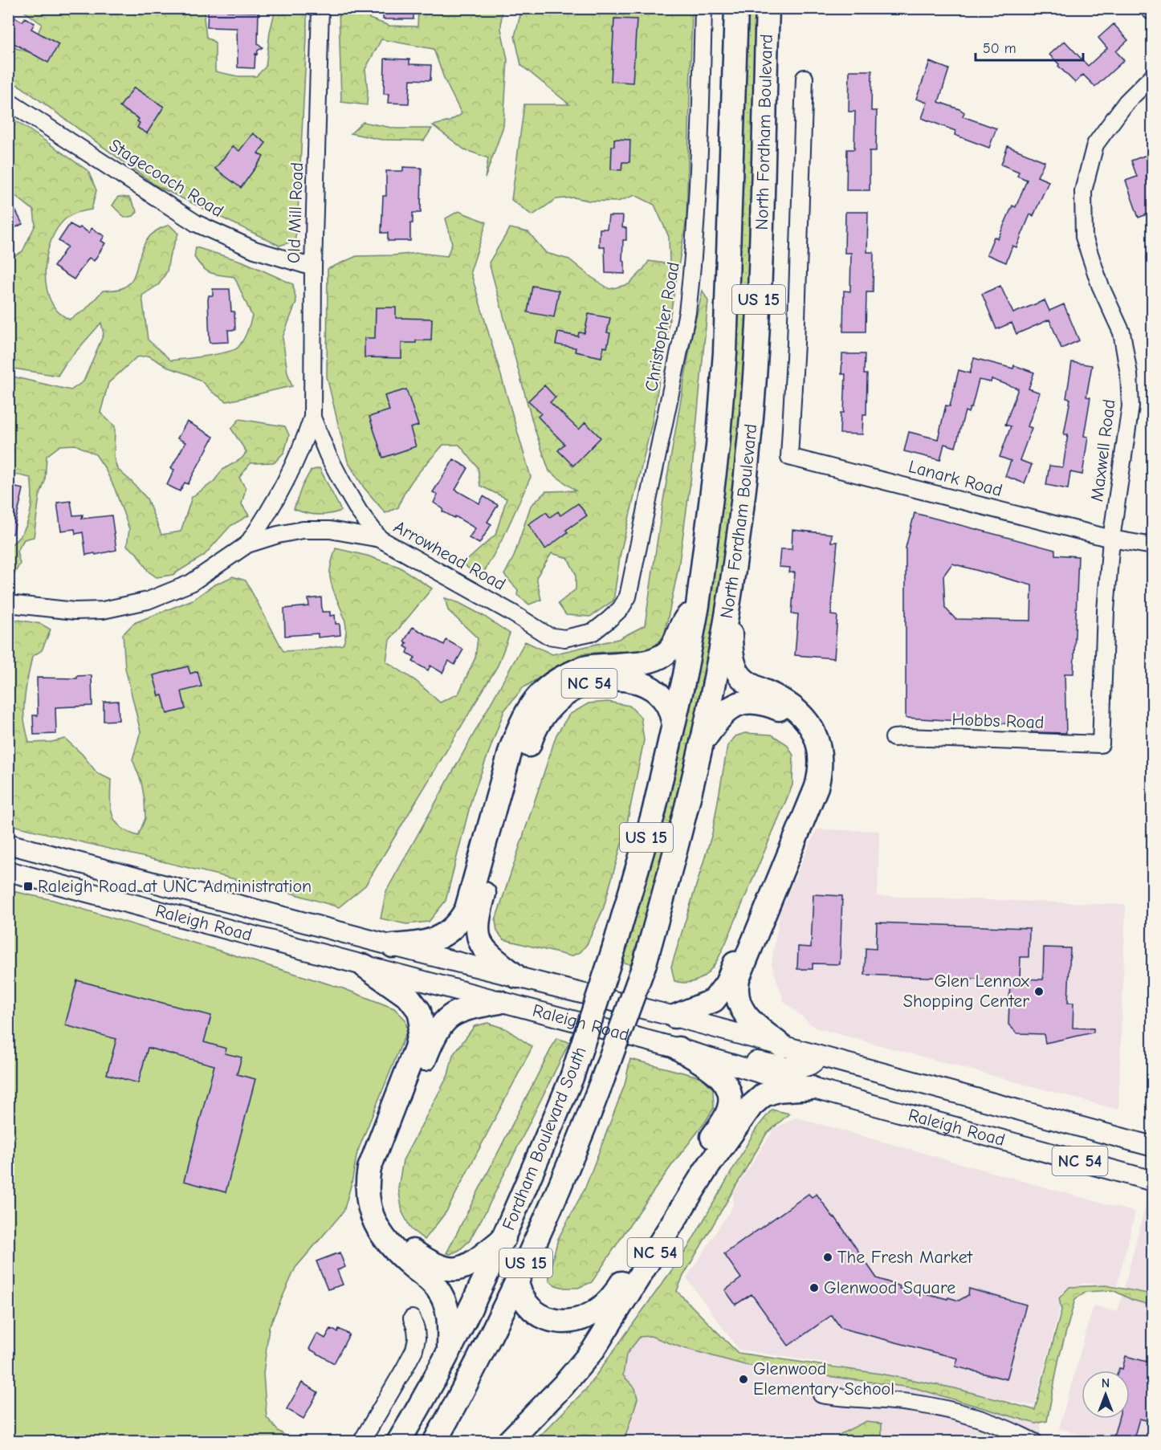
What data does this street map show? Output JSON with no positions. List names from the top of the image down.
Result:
{
  "streets": {
    "highway": [
      "North Fordham Boulevard",
      "US 15",
      "NC 54",
      "Fordham Boulevard South"
    ],
    "main road": ["Raleigh Road"],
    "street": [
      "Stagecoach Road",
      "Old Mill Road",
      "Christopher Road",
      "Maxwell Road",
      "Lanark Road",
      "Arrowhead Road",
      "Hobbs Road"
    ]
  },
  "crossings": [
    ["North Fordham Boulevard", "NC 54"],
    ["North Fordham Boulevard", "Fordham Boulevard South"],
    ["Stagecoach Road", "Old Mill Road"],
    ["Old Mill Road", "Arrowhead Road"],
    ["Christopher Road", "Arrowhead Road"],
    ["Maxwell Road", "Lanark Road"],
    ["Maxwell Road", "Hobbs Road"],
    ["NC 54", "Raleigh Road"]
  ],
  "places": {
    "transit": ["Raleigh Road at UNC Administration"],
    "other": [
      "Glen Lennox Shopping Center",
      "The Fresh Market",
      "Glenwood Square",
      "Glenwood Elementary School"
    ]
  },
  "scale_bar": "50 m",
  "north": "top"
}
